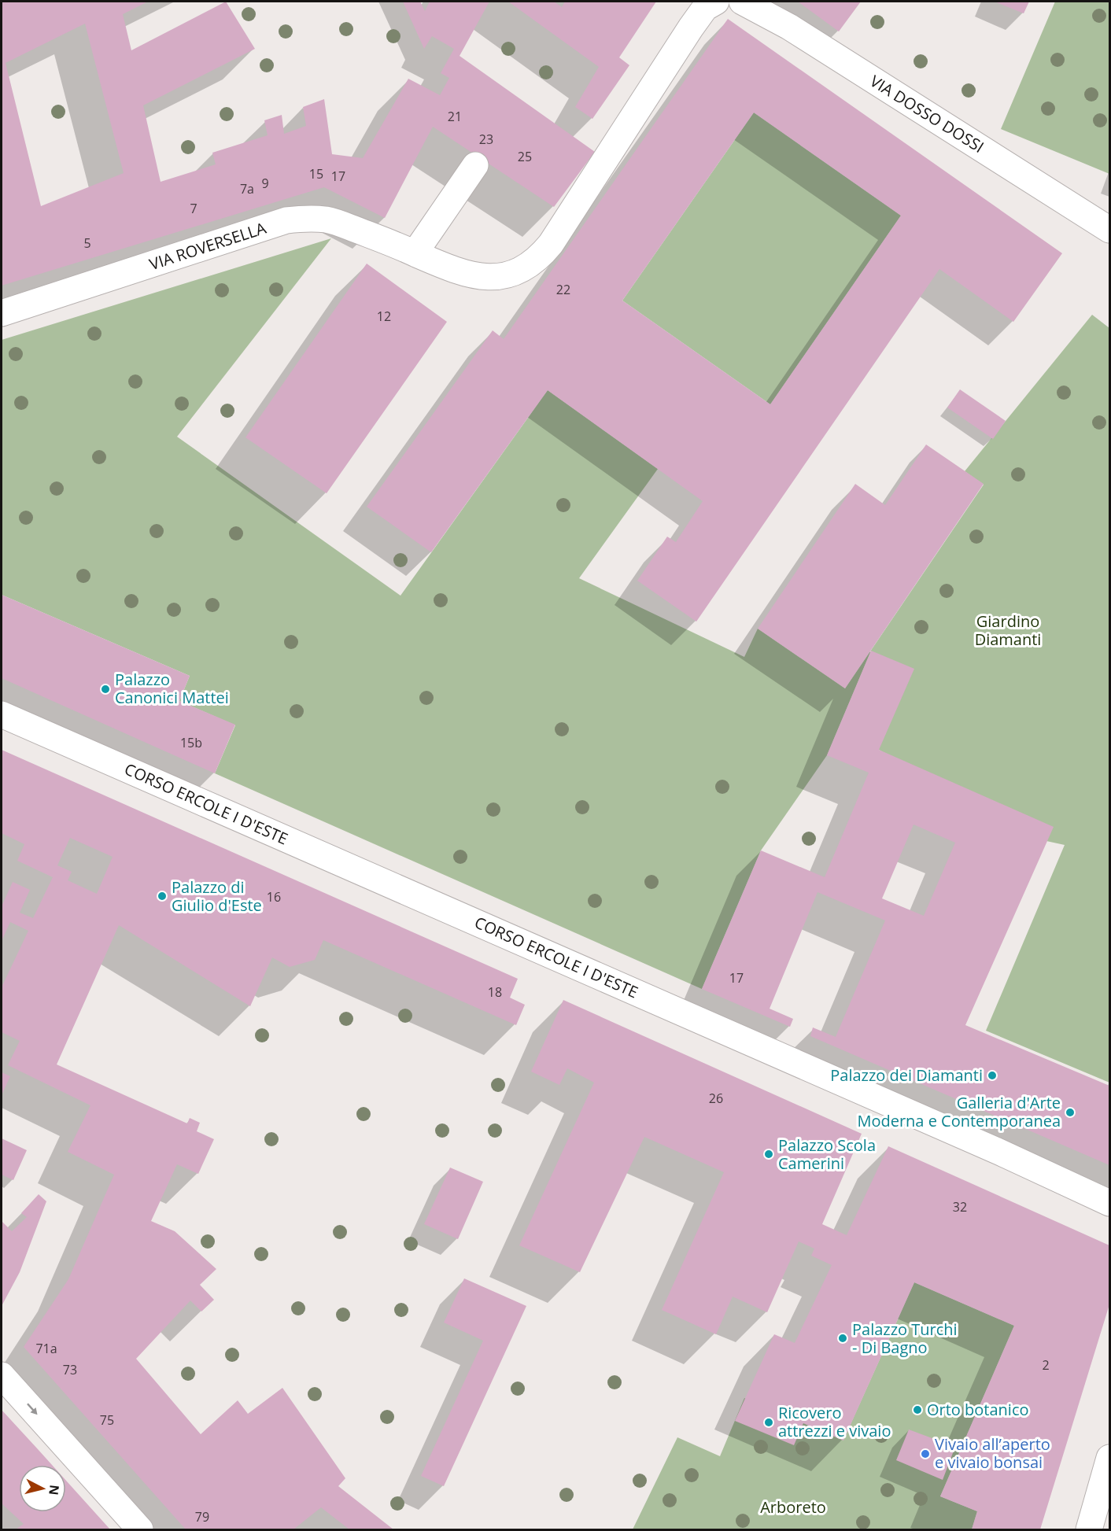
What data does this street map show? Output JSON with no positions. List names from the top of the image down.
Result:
{
  "streets": {
    "street": ["VIA DOSSO DOSSI", "VIA ROVERSELLA", "CORSO ERCOLE I D'ESTE"]
  },
  "parks": ["Giardino Diamanti", "Arboreto"],
  "places": [
    "Palazzo Canonici Mattei",
    "Palazzo di Giulio d'Este",
    "Palazzo dei Diamanti",
    "Galleria d'Arte Moderna e Contemporanea",
    "Palazzo Scola Camerini",
    "Palazzo Turchi - Di Bagno",
    "Orto botanico",
    "Ricovero attrezzi e vivaio",
    "Vivaio all’aperto e vivaio bonsai"
  ],
  "house_numbers": [
    "21",
    "23",
    "25",
    "15",
    "17",
    "9",
    "7a",
    "7",
    "5",
    "22",
    "12",
    "15b",
    "16",
    "17",
    "18",
    "26",
    "32",
    "71a",
    "2",
    "73",
    "75",
    "79"
  ],
  "north": "right"
}
